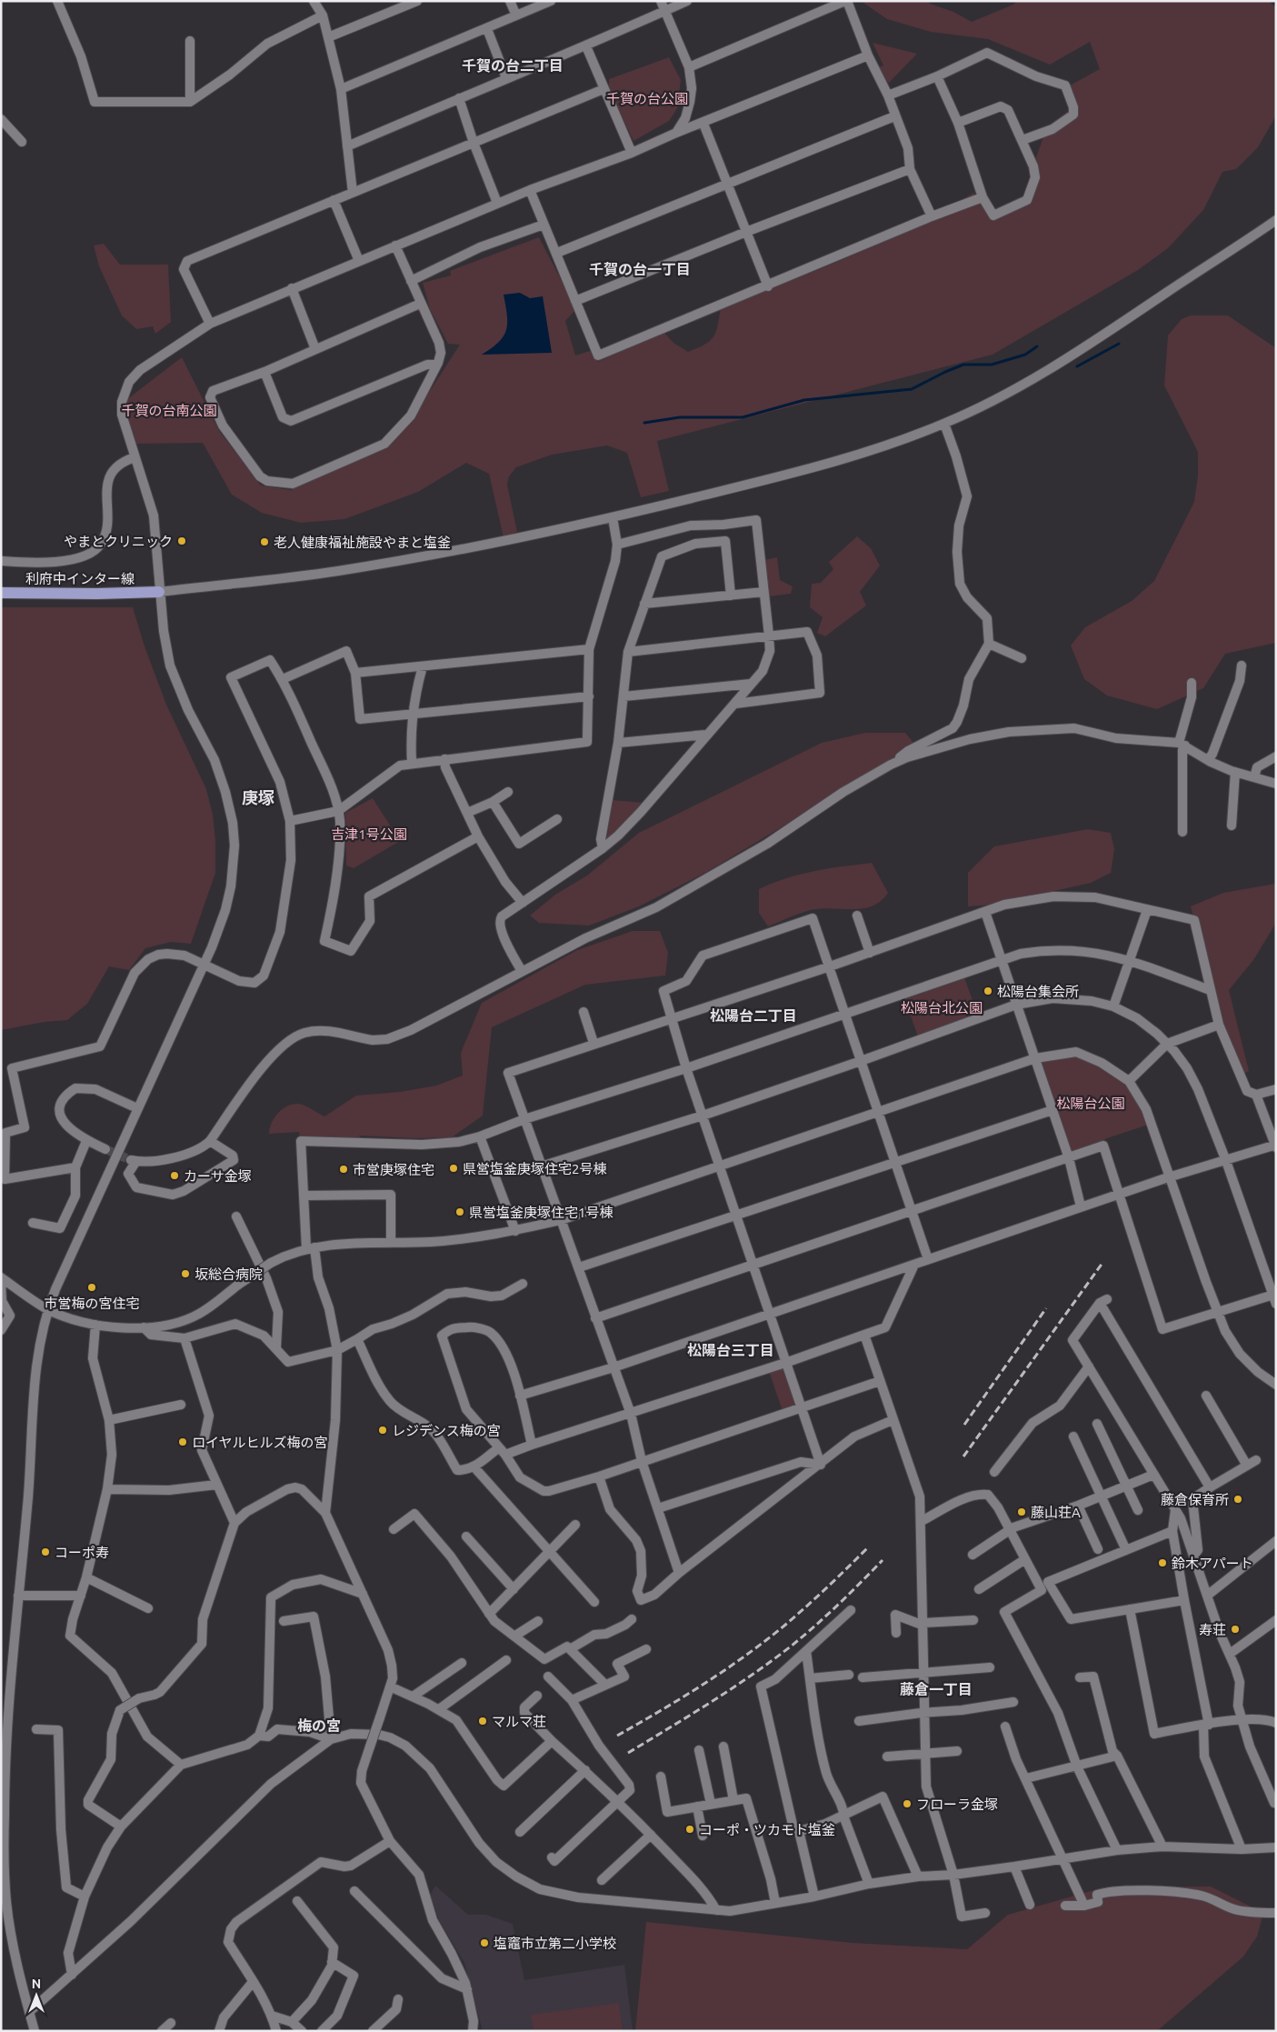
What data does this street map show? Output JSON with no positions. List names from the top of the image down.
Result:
{
  "streets": {
    "main road": ["利府中インター線"]
  },
  "districts": [
    "千賀の台二丁目",
    "千賀の台一丁目",
    "庚塚",
    "松陽台二丁目",
    "松陽台三丁目",
    "藤倉一丁目",
    "梅の宮"
  ],
  "parks": [
    "千賀の台公園",
    "千賀の台南公園",
    "吉津1号公園",
    "松陽台北公園",
    "松陽台公園"
  ],
  "places": [
    "やまとクリニック",
    "老人健康福祉施設やまと塩釜",
    "松陽台集会所",
    "県営塩釜庚塚住宅2号棟",
    "市営庚塚住宅",
    "カーサ金塚",
    "県営塩釜庚塚住宅1号棟",
    "坂総合病院",
    "市営梅の宮住宅",
    "レジデンス梅の宮",
    "ロイヤルヒルズ梅の宮",
    "藤倉保育所",
    "藤山荘A",
    "コーポ寿",
    "鈴木アパート",
    "寿荘",
    "マルマ荘",
    "フローラ金塚",
    "コーポ・ツカモト塩釜",
    "塩竈市立第二小学校"
  ],
  "north": "top"
}
